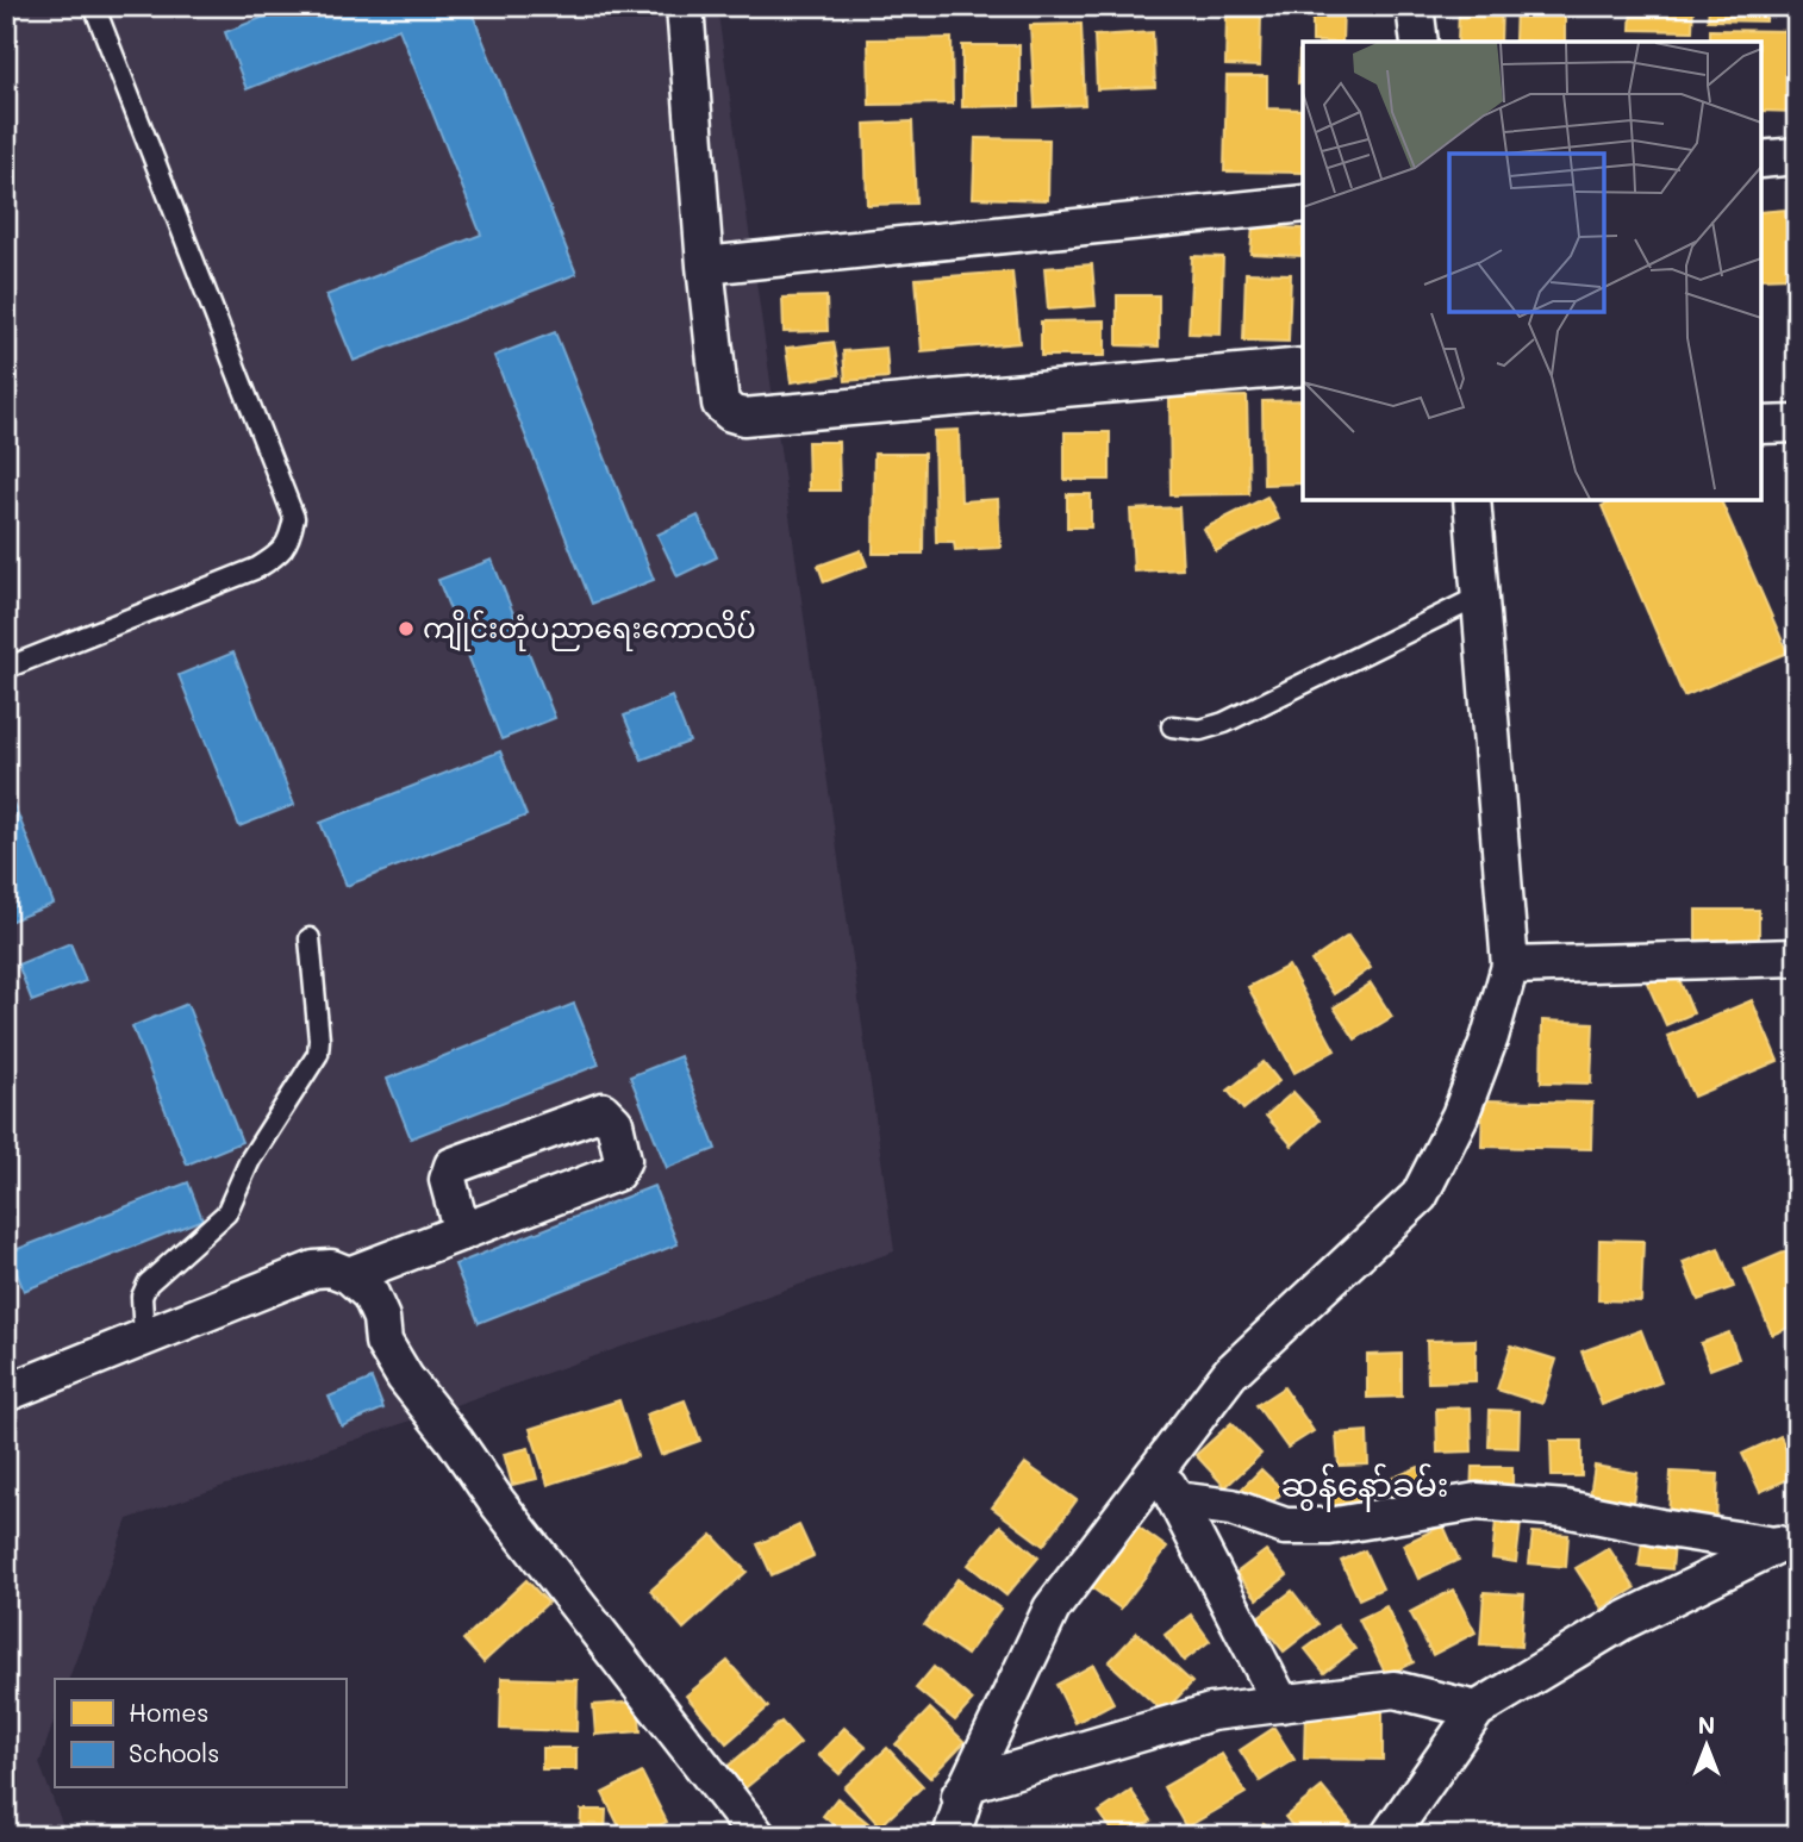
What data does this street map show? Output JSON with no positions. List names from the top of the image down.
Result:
{
  "districts": ["ဆွန်နော်ခမ်း"],
  "places": ["ကျိုင်းတုံပညာရေးကောလိပ်"],
  "legend": ["Homes", "Schools"],
  "north": "top"
}
